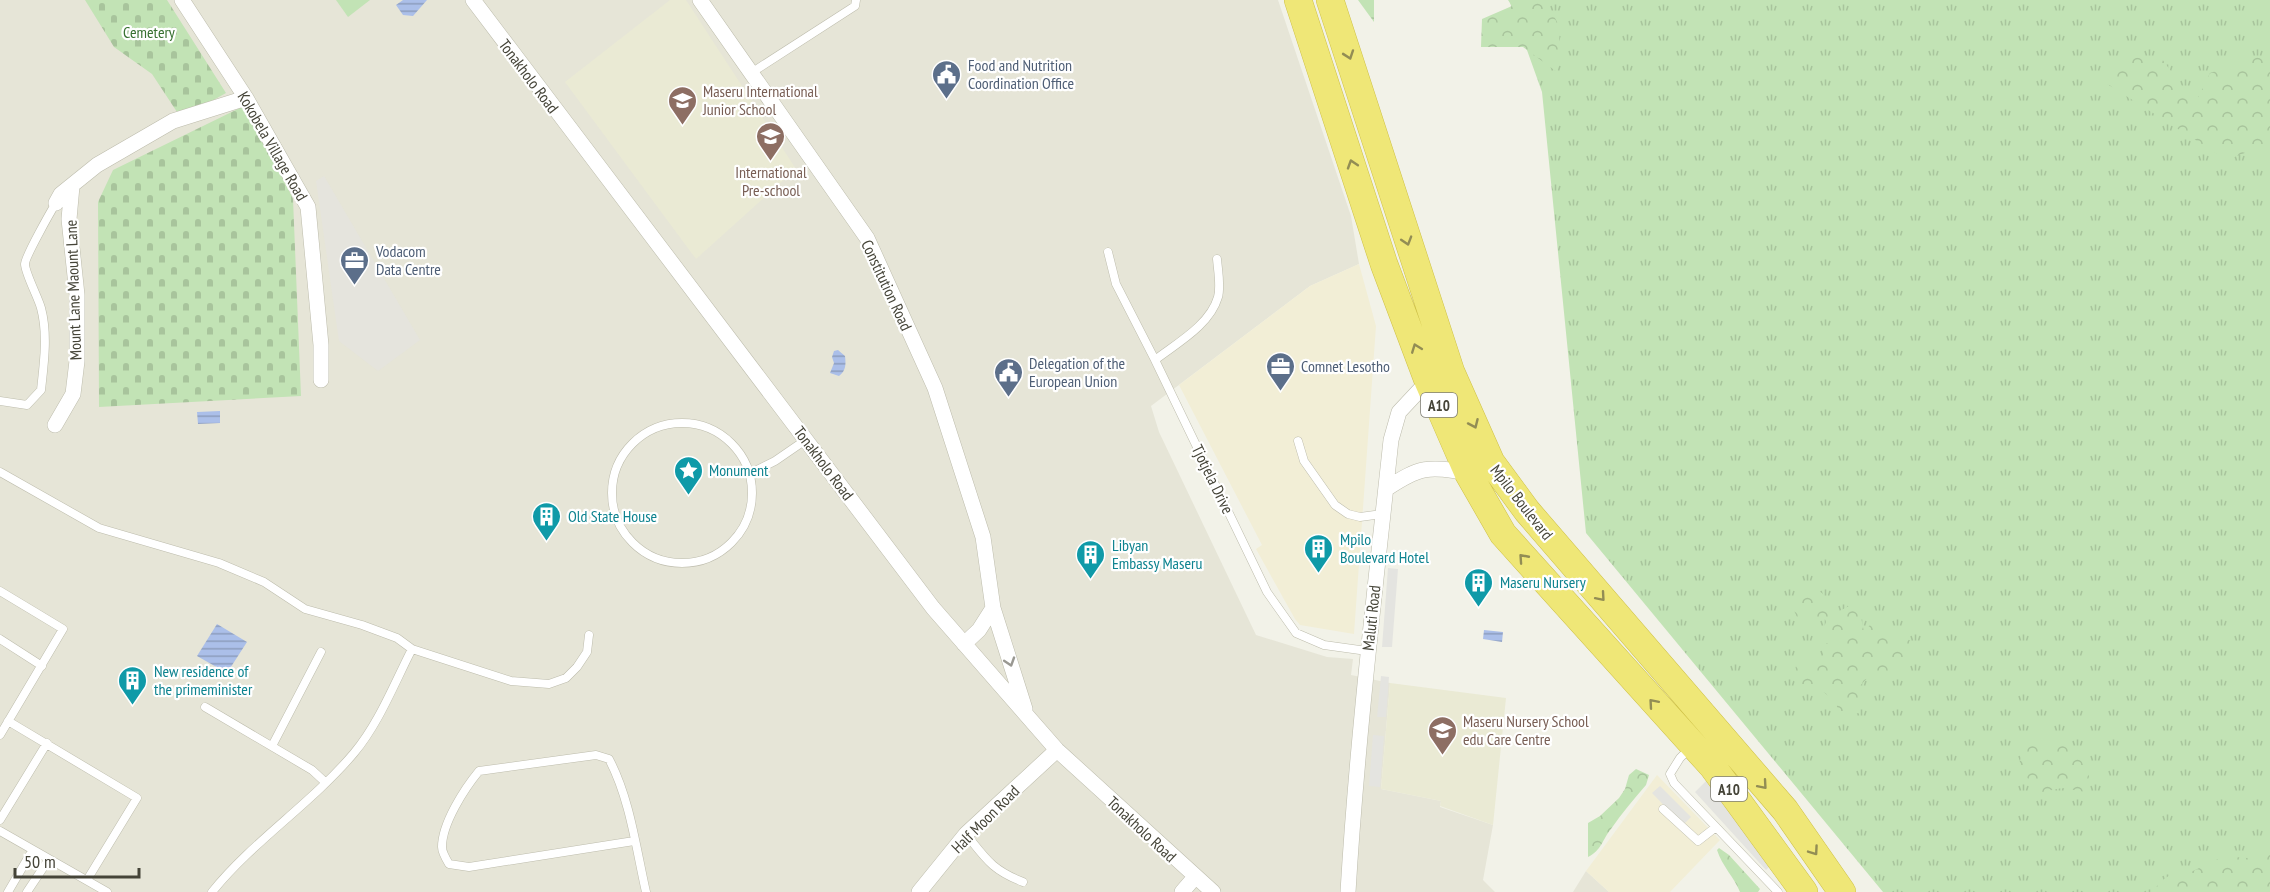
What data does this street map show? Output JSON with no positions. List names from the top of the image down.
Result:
{
  "streets": {
    "highway": ["A10", "Mpilo Boulevard"],
    "street": [
      "Tonakholo Road",
      "Kokobela Village Road",
      "Constitution Road",
      "Mount Lane Maount Lane",
      "Maluti Road",
      "Half Moon Road"
    ],
    "lane": ["Tjotjela Drive"]
  },
  "crossings": [
    ["Tonakholo Road", "Constitution Road"],
    ["Tonakholo Road", "Half Moon Road"],
    ["Tjotjela Drive", "Maluti Road"],
    ["Mpilo Boulevard", "Maluti Road"]
  ],
  "parks": ["Cemetery"],
  "places": {
    "public building": ["Food and Nutrition Coordination Office", "Delegation of the European Union"],
    "school or university": ["Maseru International Junior School", "International Pre-school", "Maseru Nursery School edu Care Centre"],
    "office": ["Vodacom Data Centre", "Comnet Lesotho"],
    "place": ["Monument"],
    "building": [
      "Old State House",
      "Mpilo Boulevard Hotel",
      "Libyan Embassy Maseru",
      "Maseru Nursery",
      "New residence of the primeminister"
    ]
  },
  "scale_bar": "50 m"
}
